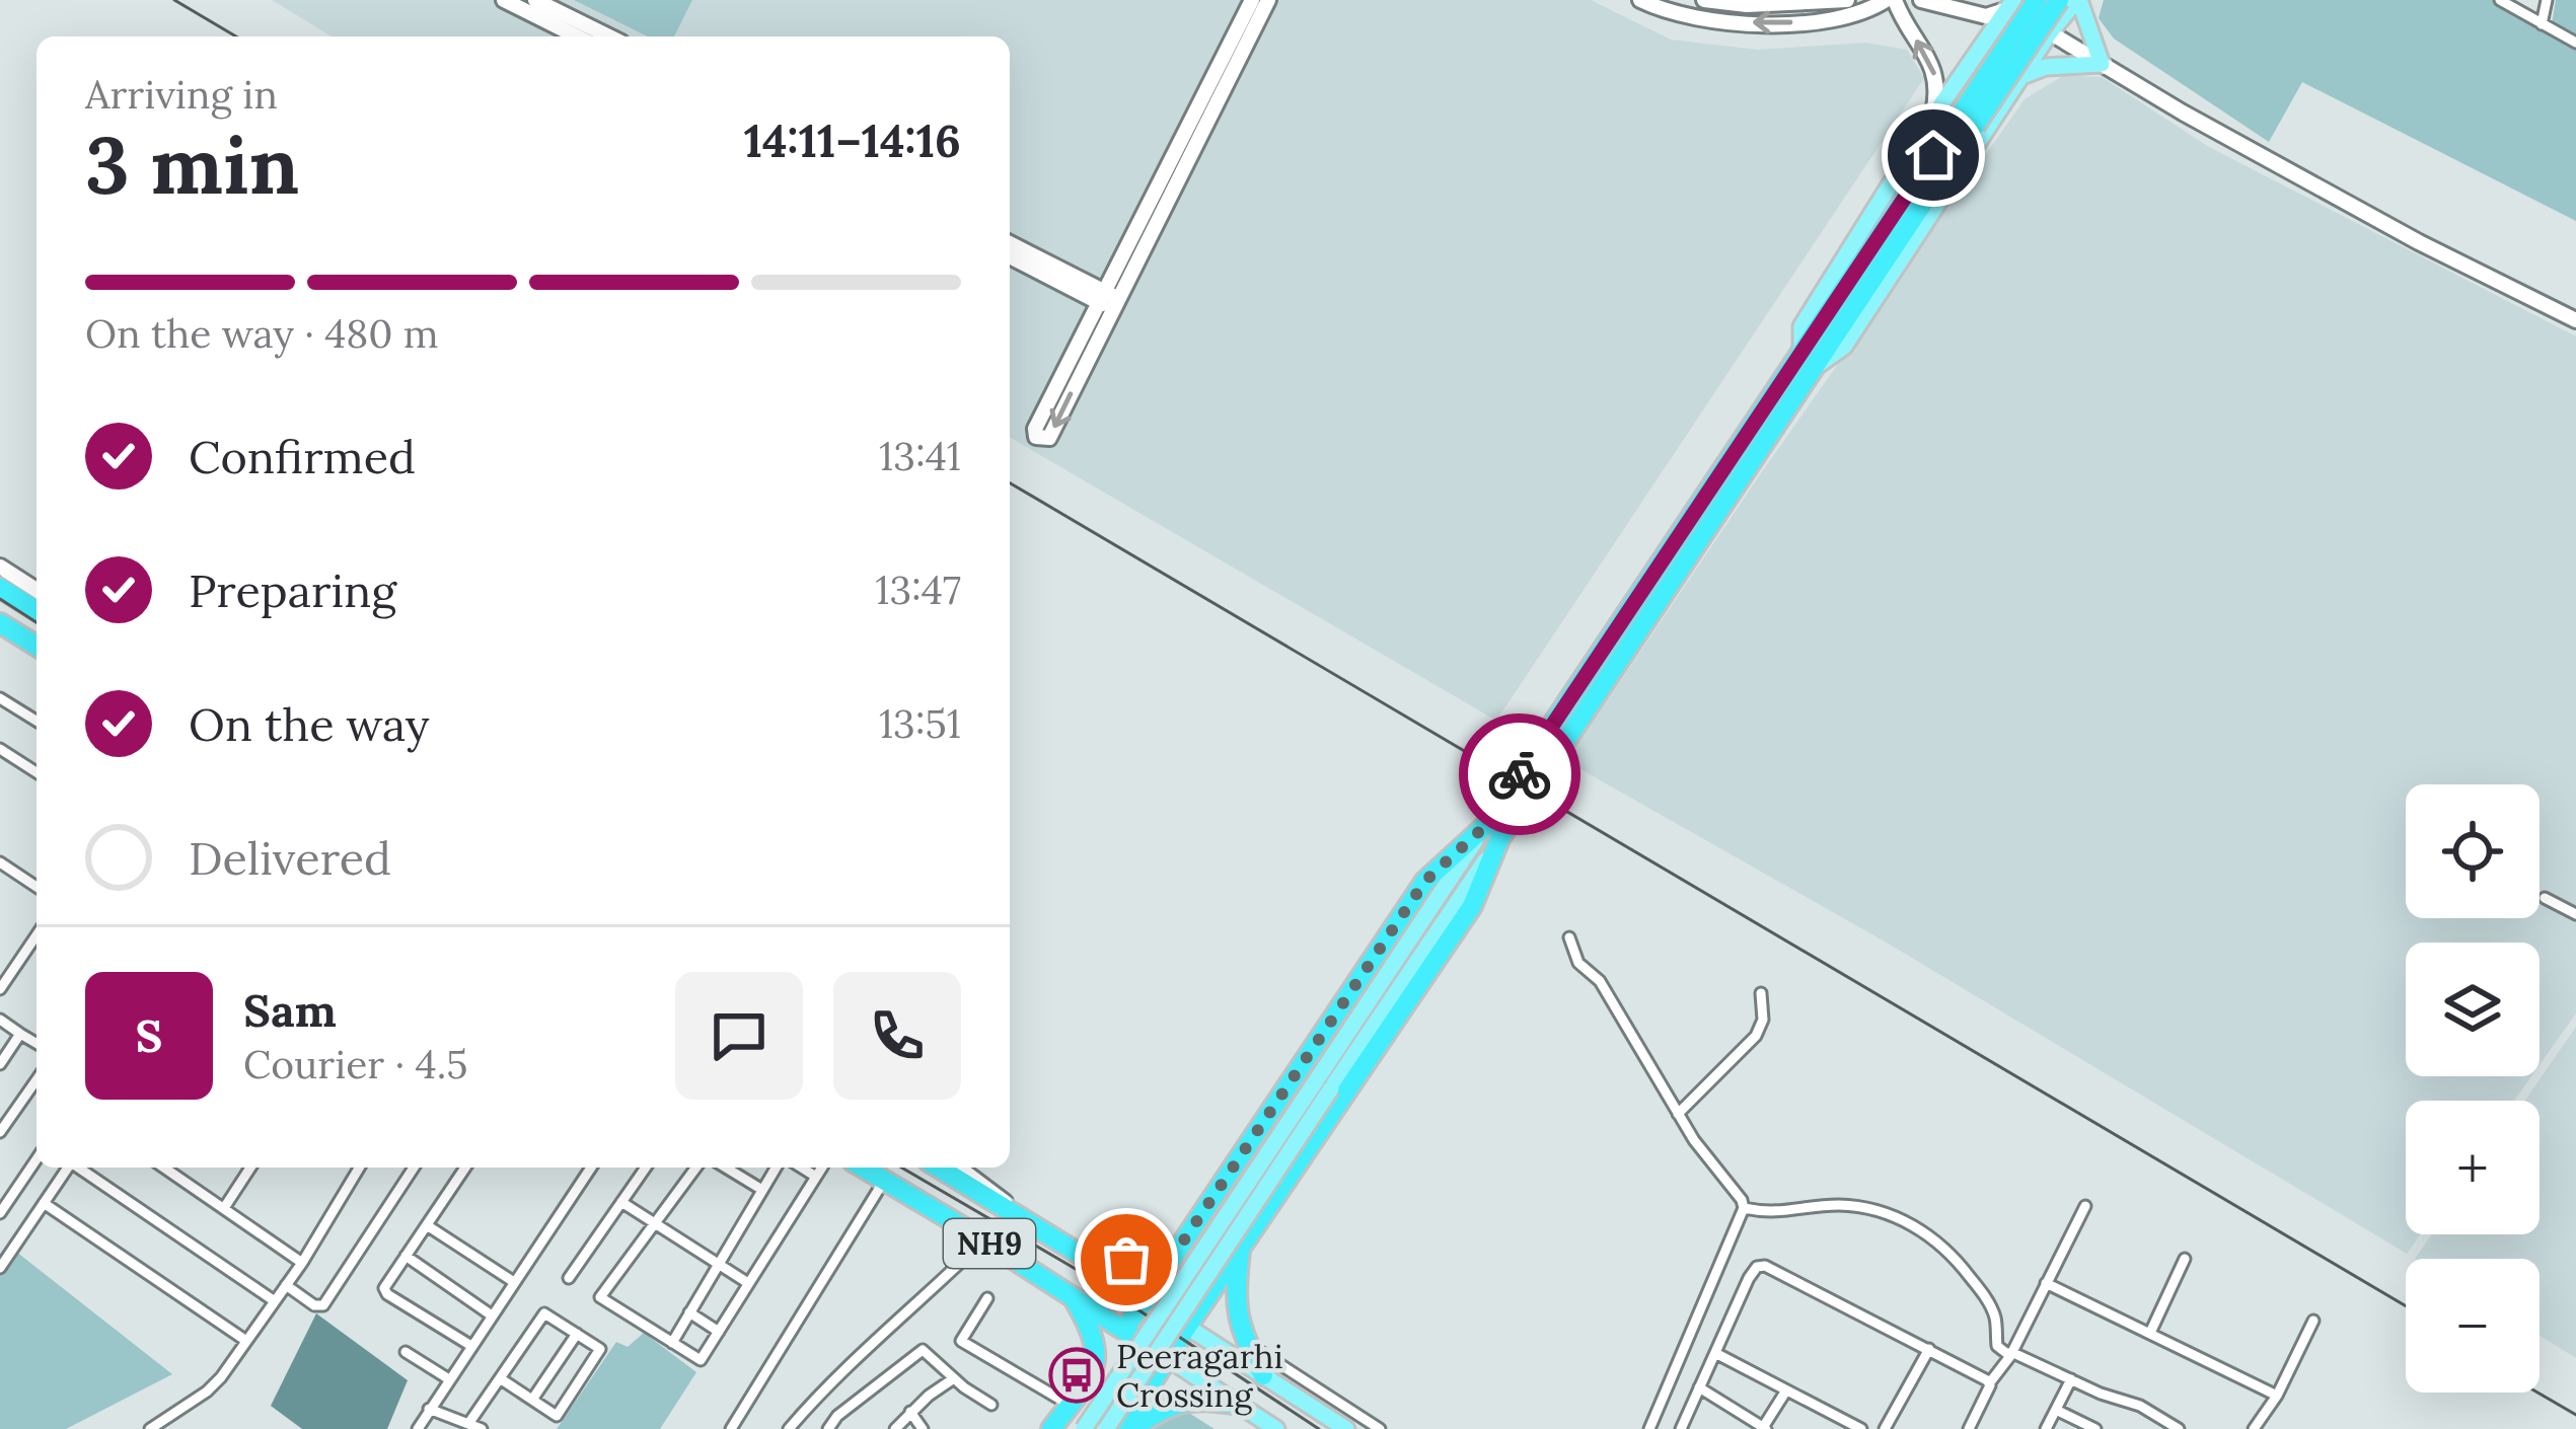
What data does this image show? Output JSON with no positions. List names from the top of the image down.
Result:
{
  "streets": {
    "highway": ["NH9"]
  },
  "places": {
    "bus stop": ["Peeragarhi Crossing"]
  },
  "page": {
    "heading": ["3 min", "Arriving in", "14:11–14:16"],
    "panel": ["Sam", "Courier · 4.5"],
    "bar": "On the way · 480 m",
    "list": [
      ["Confirmed", "13:41"],
      ["Preparing", "13:47"],
      ["On the way", "13:51"],
      "Delivered"
    ],
    "map_buttons": ["+", "−"],
    "round": "S"
  }
}
